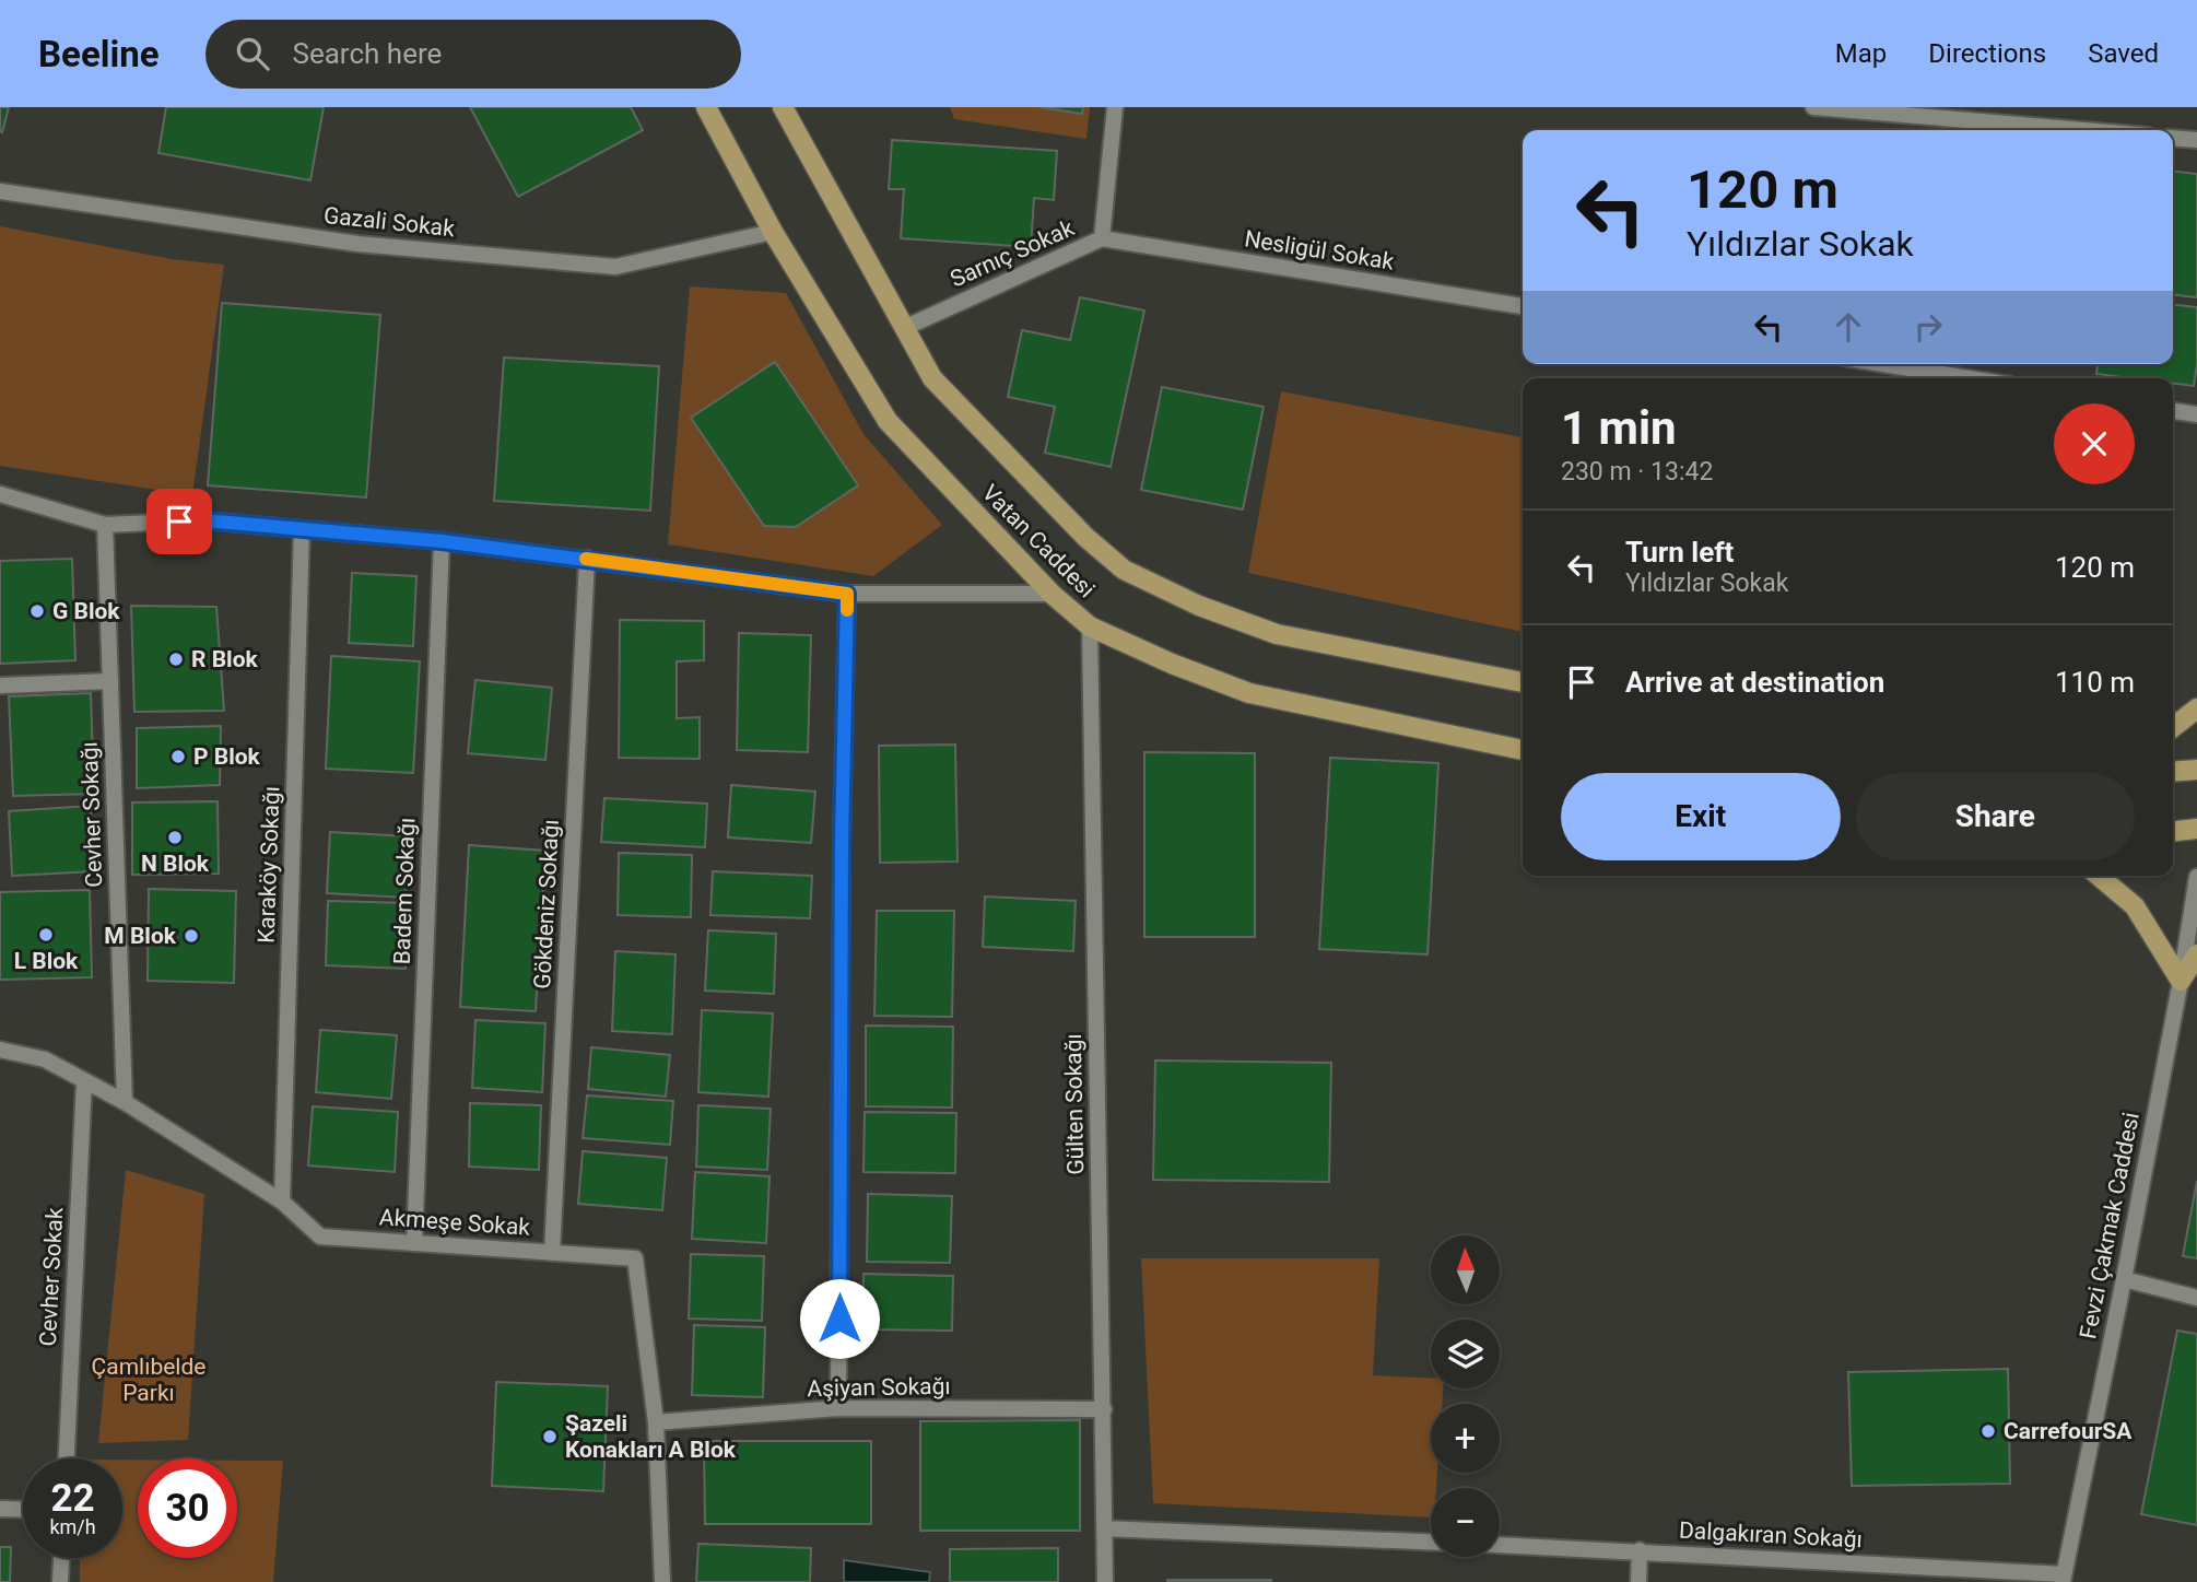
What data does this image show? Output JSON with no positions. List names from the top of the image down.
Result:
{
  "streets": {
    "main road": ["Vatan Caddesi"],
    "street": [
      "Gazali Sokak",
      "Nesligül Sokak",
      "Sarnıç Sokak",
      "Cevher Sokağı",
      "Karaköy Sokağı",
      "Badem Sokağı",
      "Gökdeniz Sokağı",
      "Gülten Sokağı",
      "Akmeşe Sokak",
      "Fevzi Çakmak Caddesi",
      "Cevher Sokak",
      "Aşiyan Sokağı",
      "Dalgakıran Sokağı"
    ]
  },
  "crossings": [
    ["Gazali Sokak", "Vatan Caddesi"],
    ["Nesligül Sokak", "Sarnıç Sokak"],
    ["Sarnıç Sokak", "Vatan Caddesi"],
    ["Vatan Caddesi", "Gülten Sokağı"],
    ["Cevher Sokağı", "Akmeşe Sokak"],
    ["Karaköy Sokağı", "Akmeşe Sokak"],
    ["Badem Sokağı", "Akmeşe Sokak"],
    ["Gökdeniz Sokağı", "Akmeşe Sokak"],
    ["Gülten Sokağı", "Aşiyan Sokağı"],
    ["Akmeşe Sokak", "Cevher Sokak"],
    ["Akmeşe Sokak", "Aşiyan Sokağı"],
    ["Fevzi Çakmak Caddesi", "Dalgakıran Sokağı"]
  ],
  "parks": ["Çamlıbelde Parkı"],
  "places": [
    "G Blok",
    "R Blok",
    "P Blok",
    "N Blok",
    "L Blok",
    "M Blok",
    "CarrefourSA",
    "Şazeli Konakları A Blok"
  ],
  "north": "top",
  "page": {
    "header": "Beeline",
    "search": "Search here",
    "nav": ["Map", "Directions", "Saved"],
    "turn": ["120 m", "Yıldızlar Sokak"],
    "heading": ["1 min", "230 m · 13:42"],
    "list": [
      {
        "name": "Turn left",
        "note": "Yıldızlar Sokak",
        "value": "120 m"
      },
      {
        "name": "Arrive at destination",
        "value": "110 m"
      }
    ],
    "buttons": ["Exit", "Share"],
    "map_buttons": ["+", "−"],
    "speed": "22 km/h",
    "limit": "30"
  }
}
